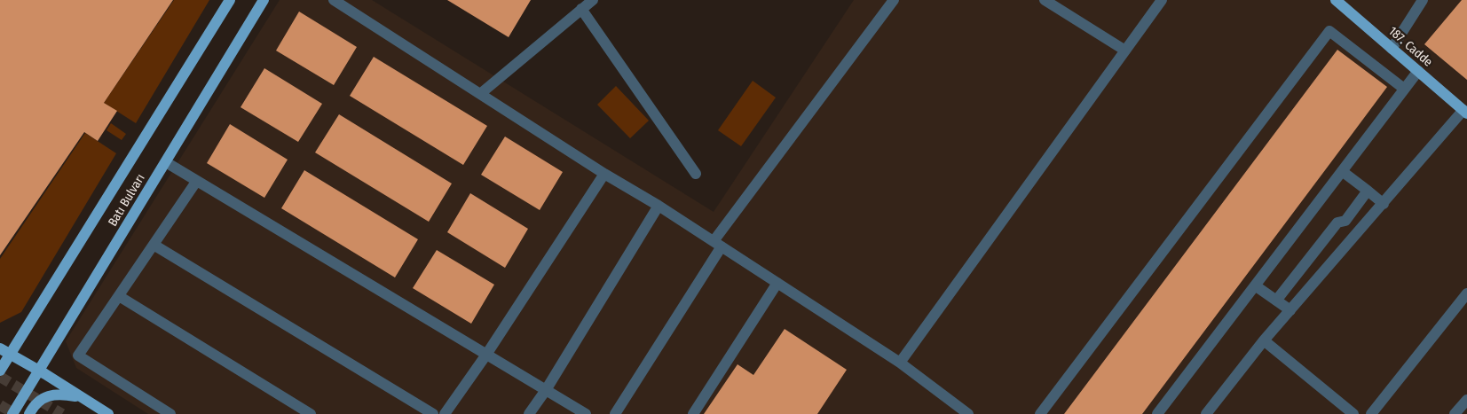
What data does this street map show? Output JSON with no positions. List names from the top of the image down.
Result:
{
  "streets": {
    "main road": ["187. Cadde", "Batı Bulvarı"]
  }
}
